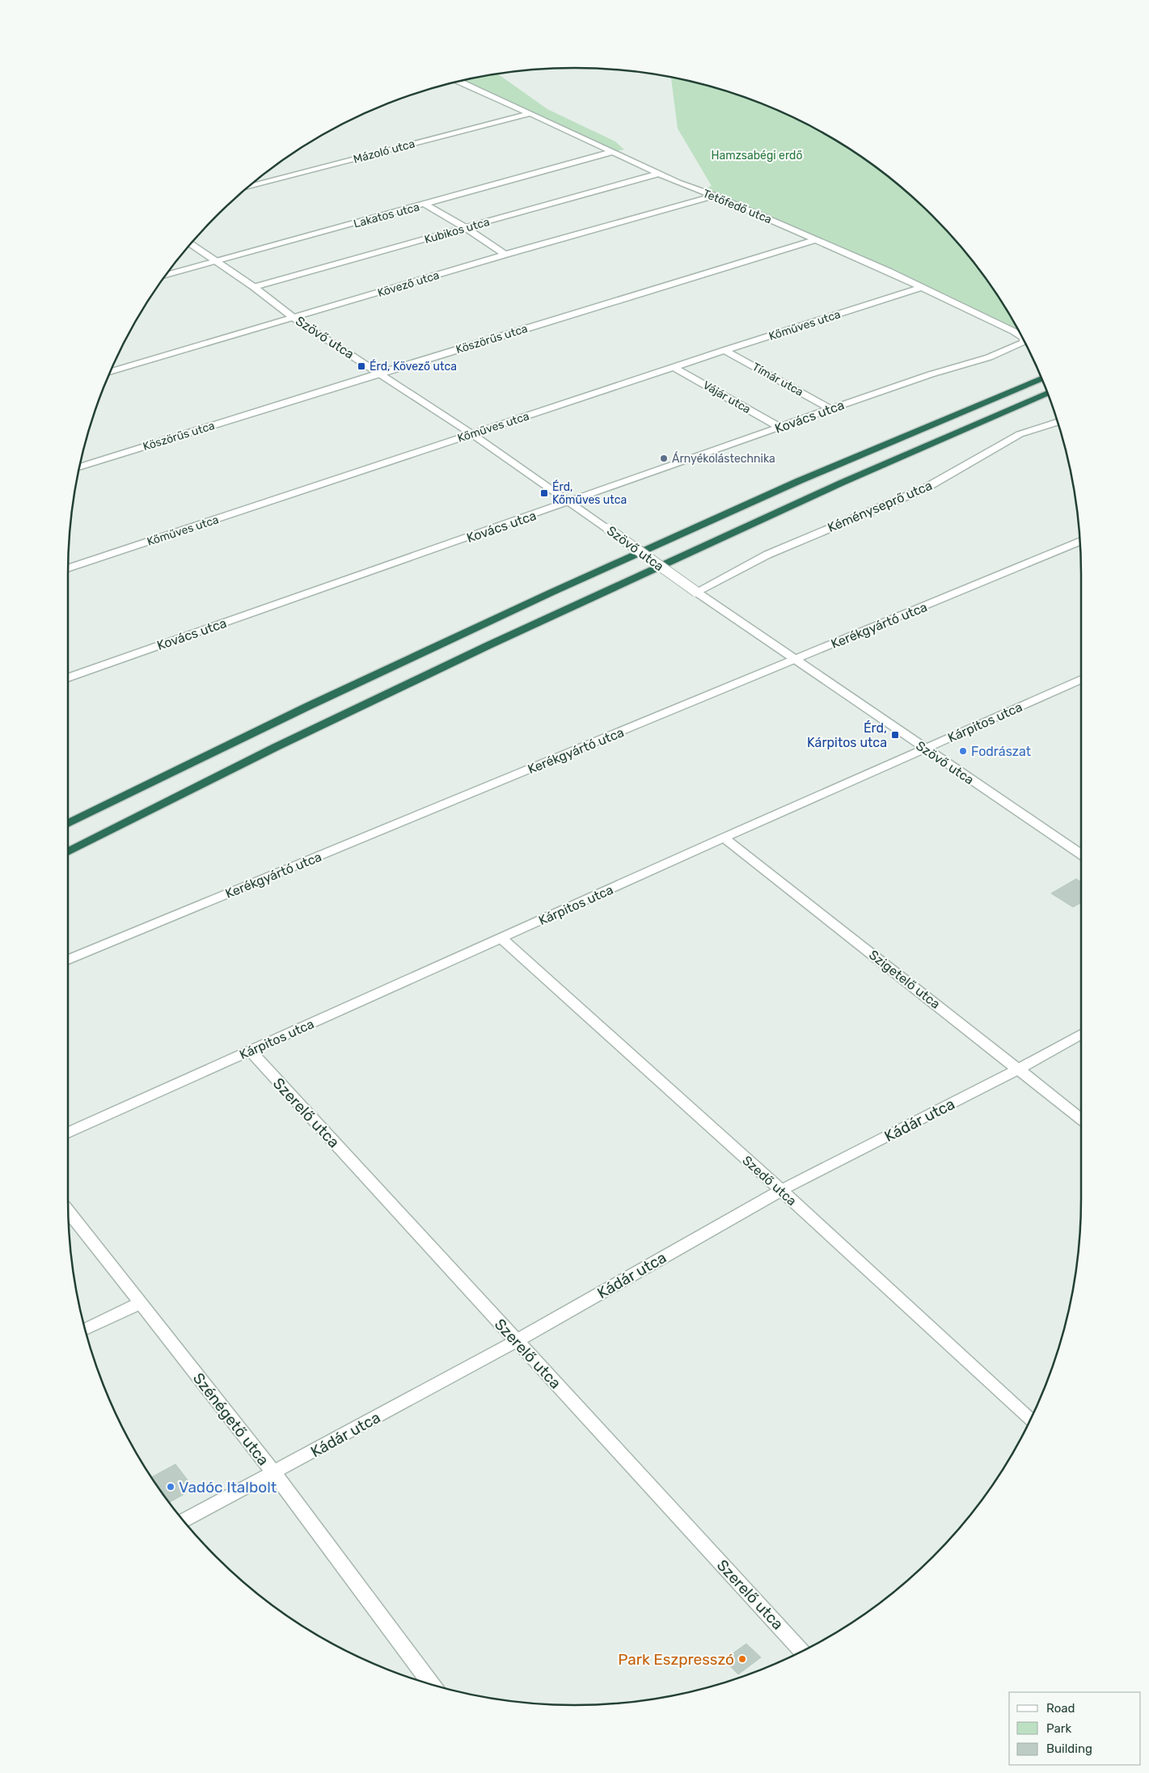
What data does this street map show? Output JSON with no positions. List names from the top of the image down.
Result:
{
  "streets": {
    "street": [
      "Mázoló utca",
      "Tetőfedő utca",
      "Lakatos utca",
      "Kubikos utca",
      "Kövező utca",
      "Kőműves utca",
      "Szövő utca",
      "Köszörűs utca",
      "Tímár utca",
      "Vájár utca",
      "Kovács utca",
      "Kéményseprő utca",
      "Kerékgyártó utca",
      "Kárpitos utca",
      "Szigetelő utca",
      "Szerelő utca",
      "Kádár utca",
      "Szedő utca",
      "Szénégető utca"
    ]
  },
  "crossings": [
    ["Mázoló utca", "Tetőfedő utca"],
    ["Tetőfedő utca", "Lakatos utca"],
    ["Tetőfedő utca", "Kubikos utca"],
    ["Tetőfedő utca", "Kövező utca"],
    ["Tetőfedő utca", "Kőműves utca"],
    ["Tetőfedő utca", "Köszörűs utca"],
    ["Lakatos utca", "Szövő utca"],
    ["Kubikos utca", "Szövő utca"],
    ["Kövező utca", "Szövő utca"],
    ["Kőműves utca", "Szövő utca"],
    ["Kőműves utca", "Tímár utca"],
    ["Kőműves utca", "Vájár utca"],
    ["Szövő utca", "Köszörűs utca"],
    ["Szövő utca", "Kovács utca"],
    ["Szövő utca", "Kéményseprő utca"],
    ["Szövő utca", "Kerékgyártó utca"],
    ["Szövő utca", "Kárpitos utca"],
    ["Tímár utca", "Kovács utca"],
    ["Vájár utca", "Kovács utca"],
    ["Kárpitos utca", "Szigetelő utca"],
    ["Kárpitos utca", "Szerelő utca"],
    ["Kárpitos utca", "Szedő utca"],
    ["Szigetelő utca", "Kádár utca"],
    ["Szerelő utca", "Kádár utca"],
    ["Kádár utca", "Szedő utca"],
    ["Kádár utca", "Szénégető utca"]
  ],
  "parks": ["Hamzsabégi erdő"],
  "places": {
    "transit": ["Érd, Kövező utca", "Érd, Kőműves utca", "Érd, Kárpitos utca"],
    "other": [
      "Árnyékolástechnika",
      "Fodrászat",
      "Vadóc Italbolt",
      "Park Eszpresszó"
    ]
  },
  "legend": ["Road", "Park", "Building"]
}
